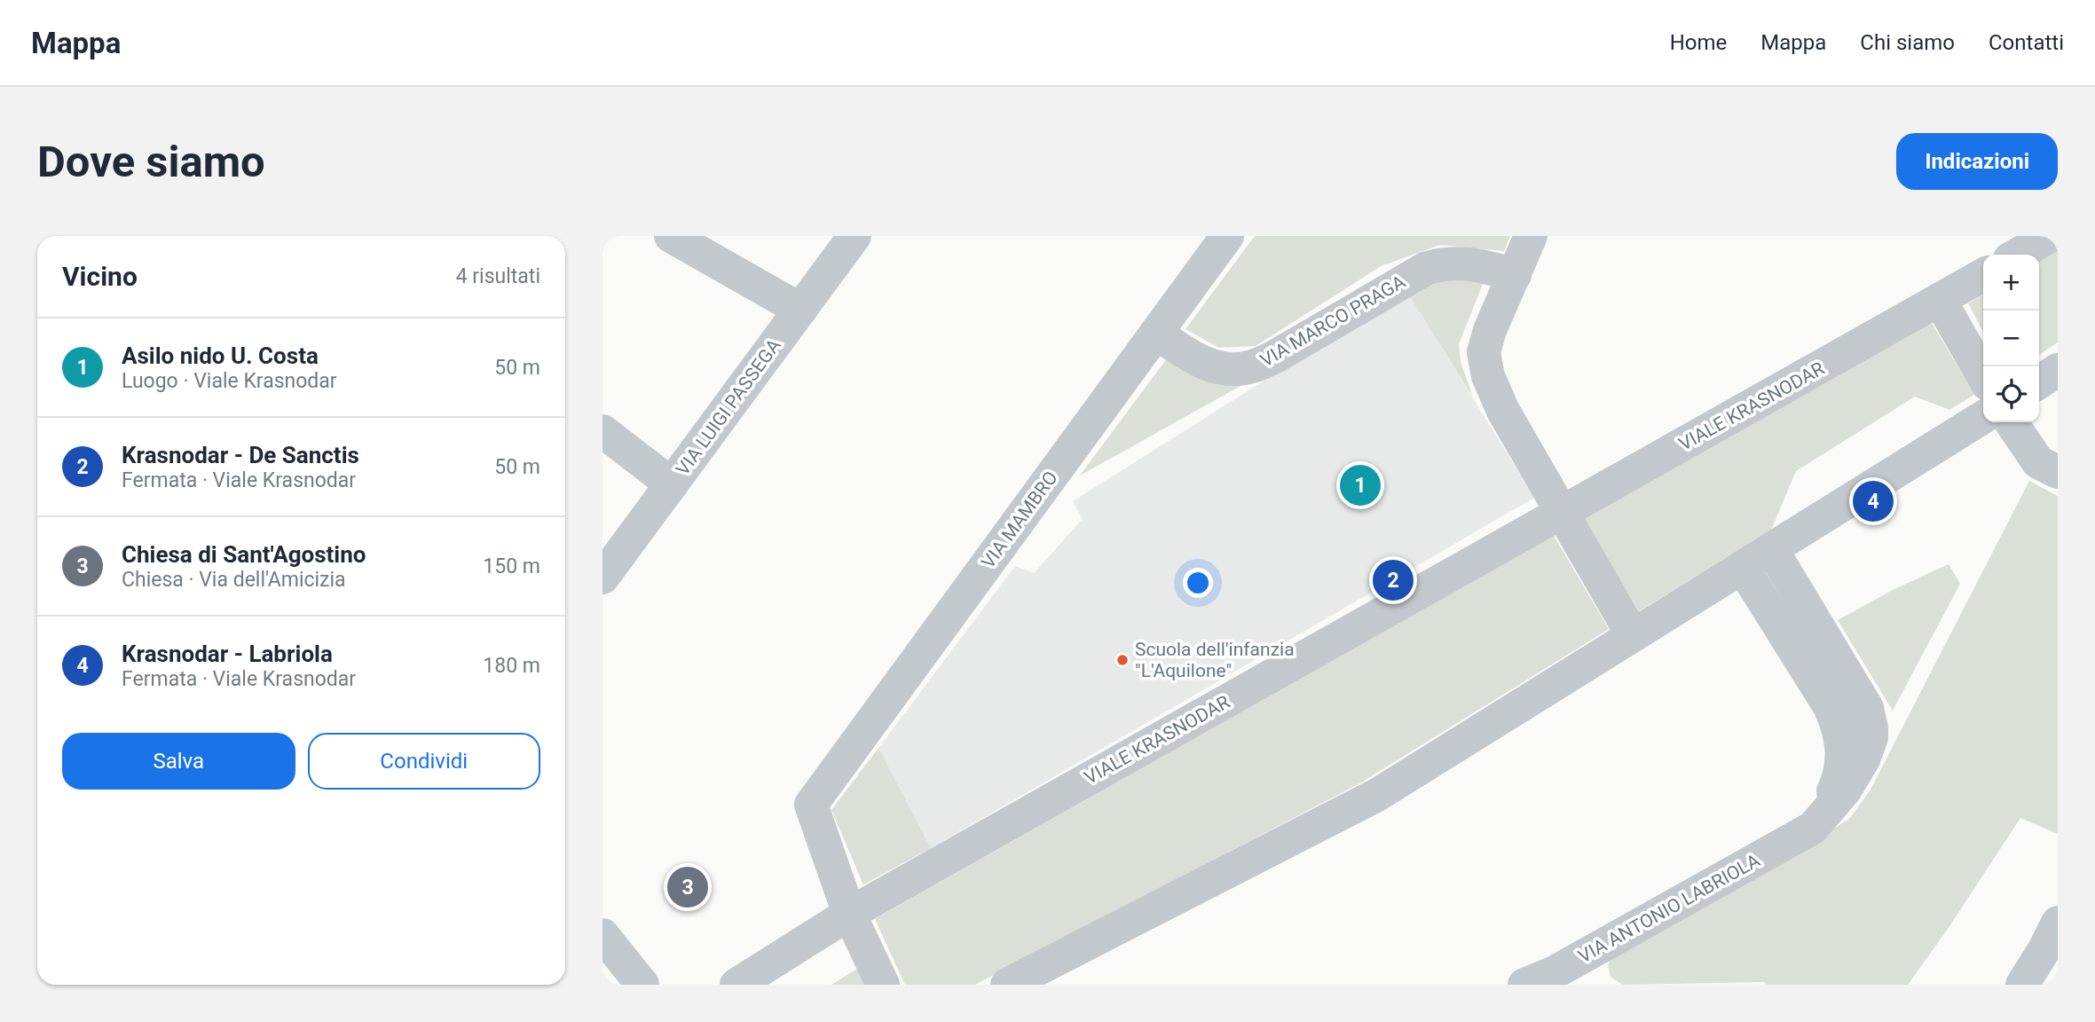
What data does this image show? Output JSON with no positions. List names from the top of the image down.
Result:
{
  "streets": {
    "street": [
      "VIA MARCO PRAGA",
      "VIALE KRASNODAR",
      "VIA LUIGI PASSEGA",
      "VIA MAMBRO",
      "VIA ANTONIO LABRIOLA"
    ]
  },
  "crossings": [
    ["VIA MARCO PRAGA", "VIA MAMBRO"],
    ["VIALE KRASNODAR", "VIA MAMBRO"]
  ],
  "places": ["Scuola dell'infanzia \"L'Aquilone\""],
  "page": {
    "header": "Mappa",
    "nav": [
      "Home",
      "Mappa",
      "Chi siamo",
      "Contatti"
    ],
    "buttons": [
      "Indicazioni",
      ["Salva", "Condividi"]
    ],
    "title": "Dove siamo",
    "heading": ["Vicino", "4 risultati"],
    "map_buttons": ["+", "−"],
    "list": [
      {
        "mark": "1",
        "name": "Asilo nido U. Costa",
        "note": "Luogo · Viale Krasnodar",
        "value": "50 m"
      },
      {
        "mark": "2",
        "name": "Krasnodar - De Sanctis",
        "note": "Fermata · Viale Krasnodar",
        "value": "50 m"
      },
      {
        "mark": "3",
        "name": "Chiesa di Sant'Agostino",
        "note": "Chiesa · Via dell'Amicizia",
        "value": "150 m"
      },
      {
        "mark": "4",
        "name": "Krasnodar - Labriola",
        "note": "Fermata · Viale Krasnodar",
        "value": "180 m"
      }
    ],
    "pins": [
      "1",
      "4",
      "2",
      "3"
    ]
  }
}
